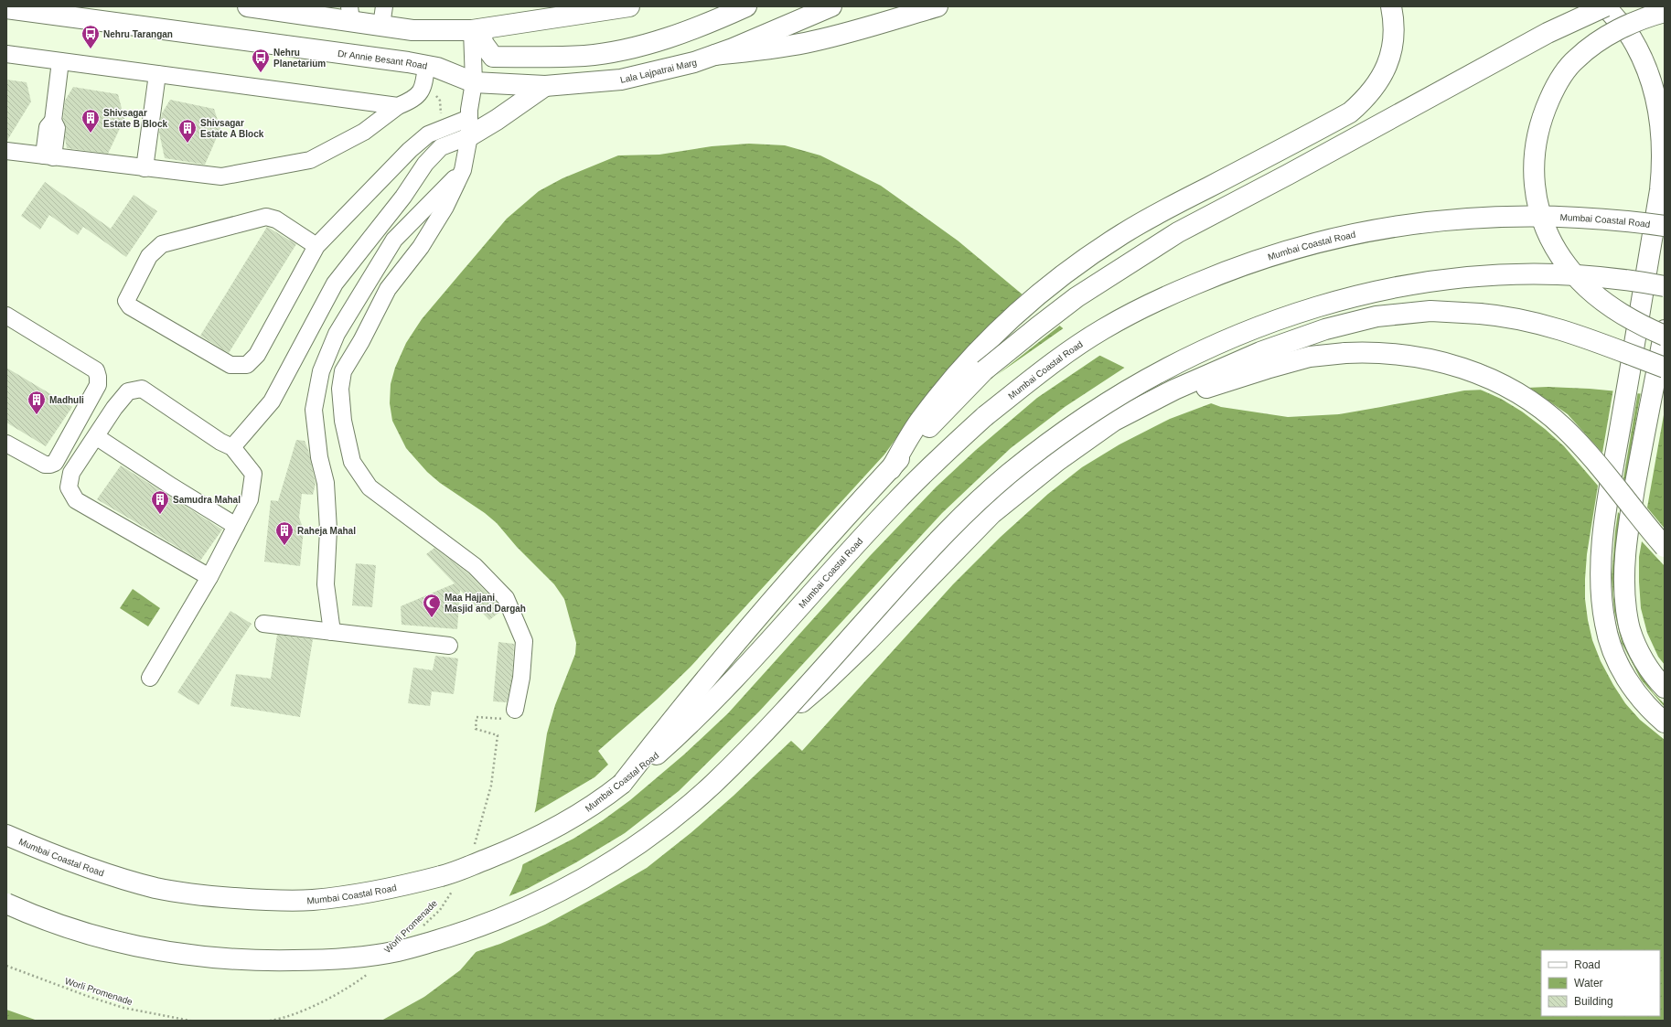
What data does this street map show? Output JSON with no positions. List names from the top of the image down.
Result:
{
  "streets": {
    "main road": ["Dr Annie Besant Road", "Lala Lajpatrai Marg", "Mumbai Coastal Road"],
    "path": ["Worli Promenade"]
  },
  "crossings": [
    ["Dr Annie Besant Road", "Lala Lajpatrai Marg"]
  ],
  "places": {
    "bus stop": ["Nehru Tarangan", "Nehru Planetarium"],
    "building": [
      "Shivsagar Estate B Block",
      "Shivsagar Estate A Block",
      "Madhuli",
      "Samudra Mahal",
      "Raheja Mahal"
    ],
    "mosque": ["Maa Hajjani Masjid and Dargah"]
  },
  "legend": ["Road", "Water", "Building"]
}
